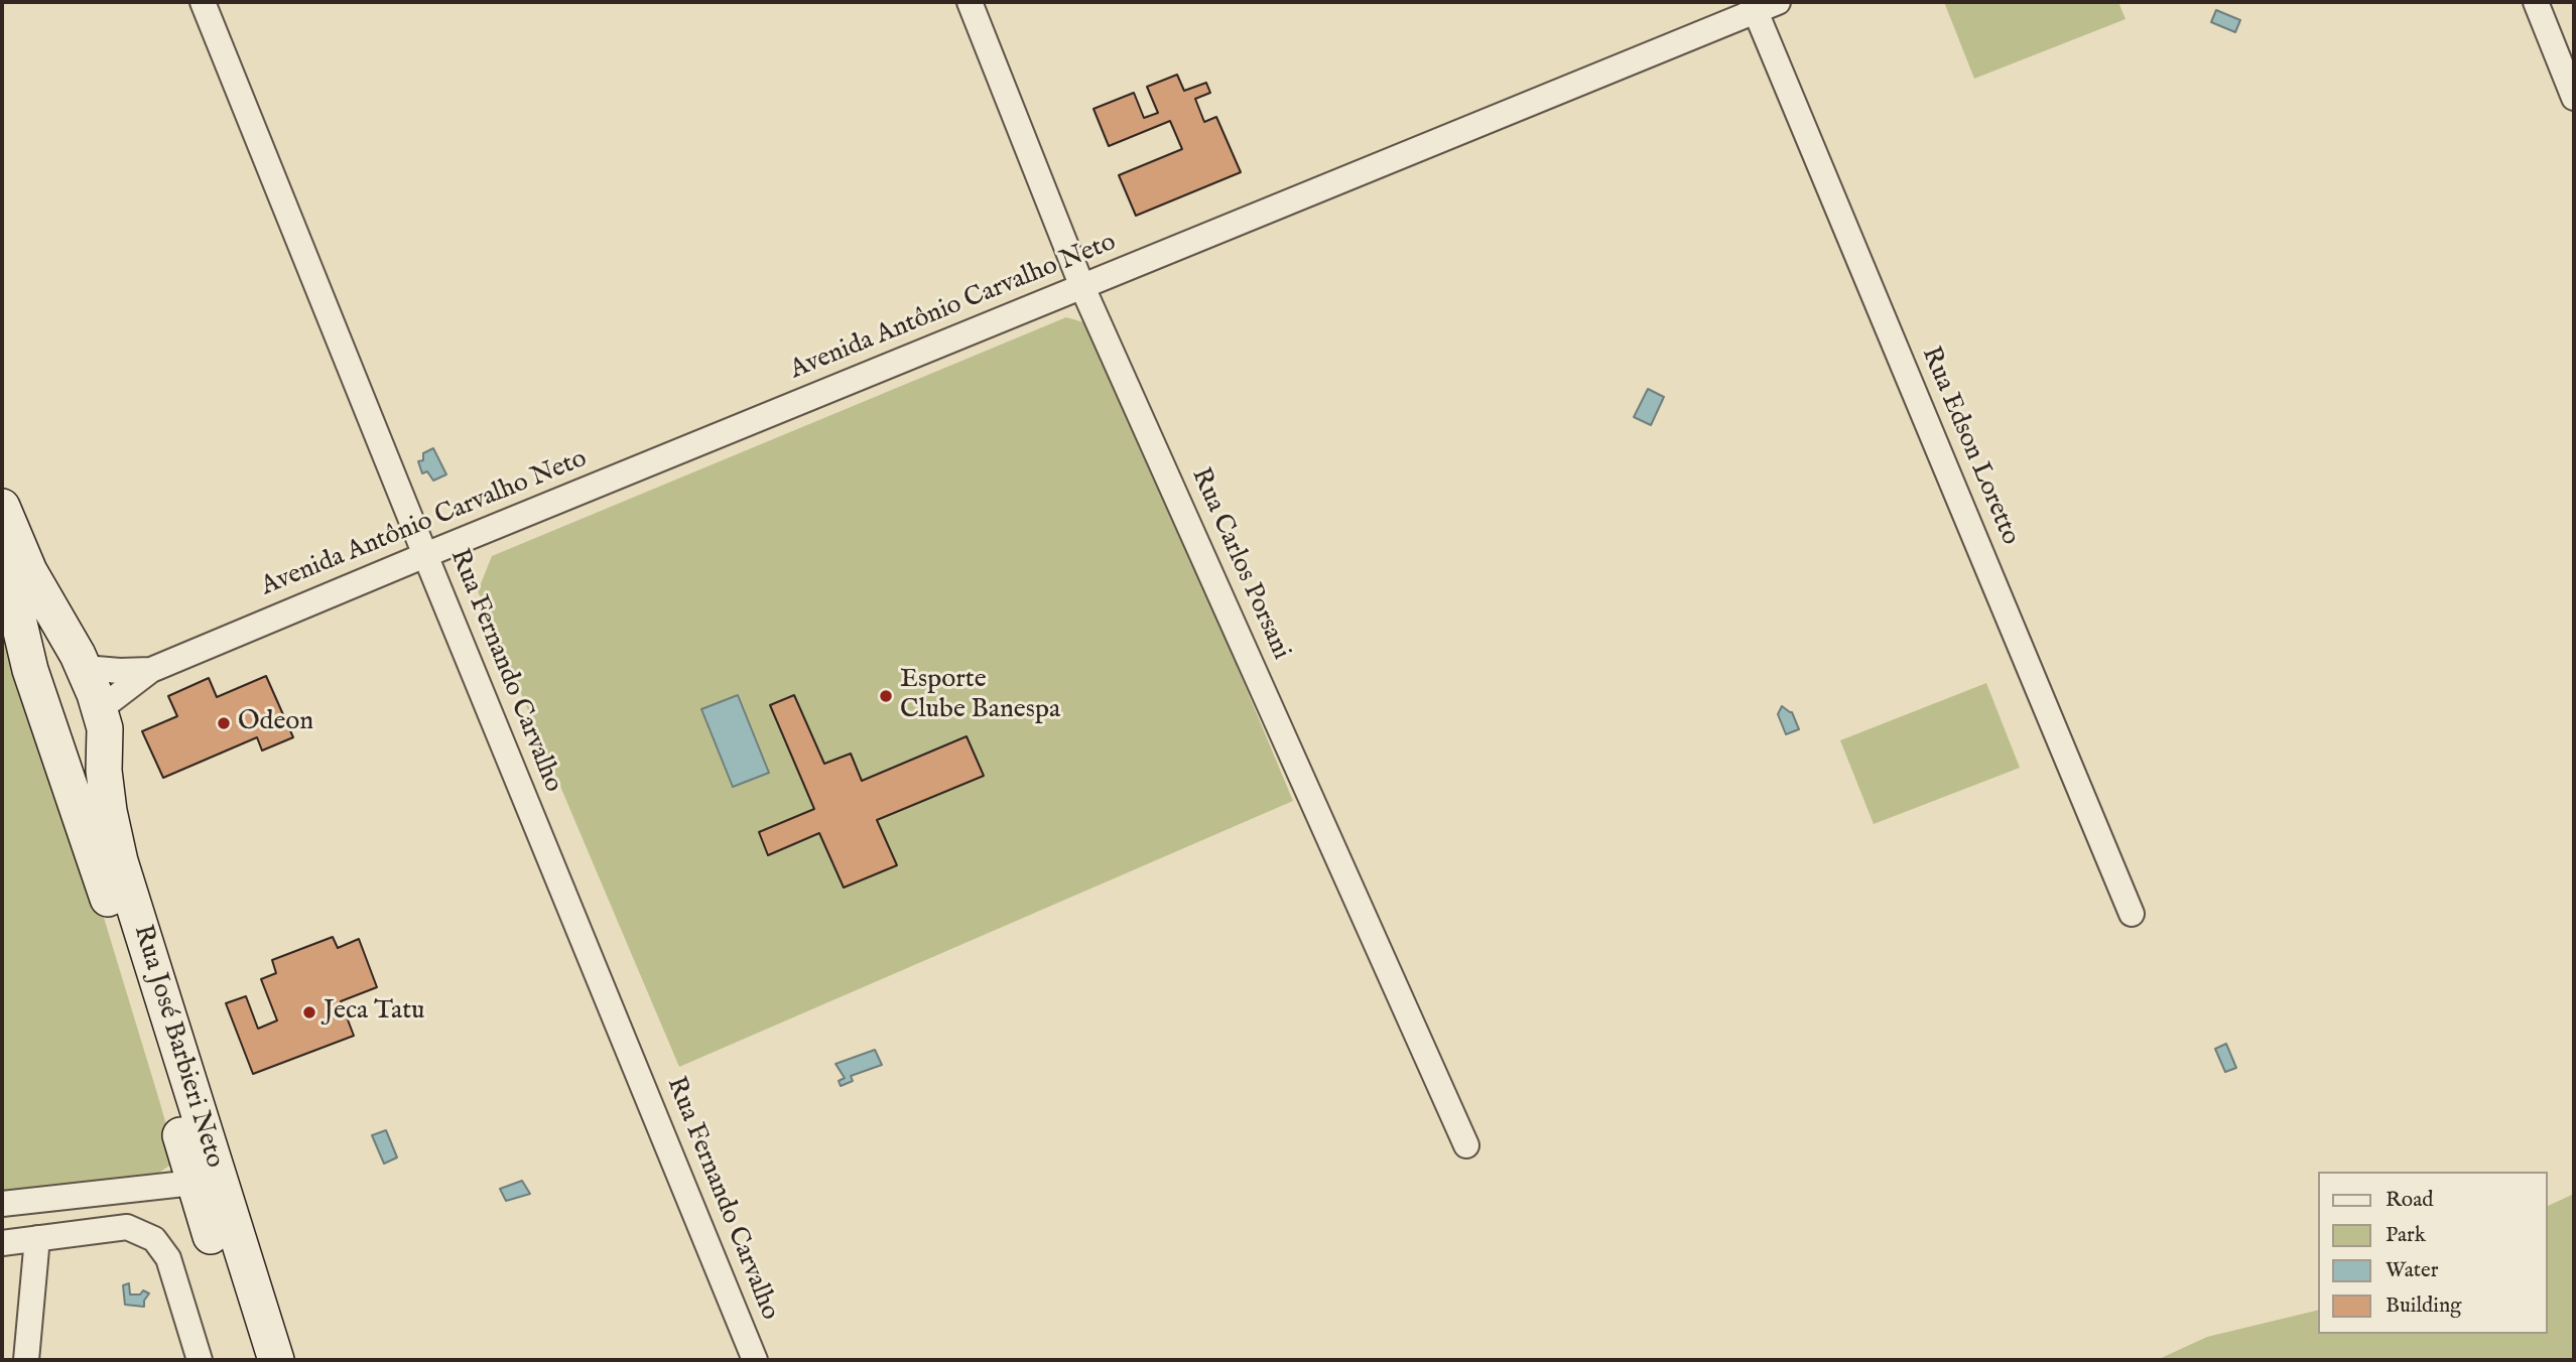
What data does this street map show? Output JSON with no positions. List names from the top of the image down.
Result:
{
  "streets": {
    "main road": ["Rua José Barbieri Neto"],
    "street": [
      "Avenida Antônio Carvalho Neto",
      "Rua Edson Loretto",
      "Rua Carlos Porsani",
      "Rua Fernando Carvalho"
    ]
  },
  "crossings": [
    ["Avenida Antônio Carvalho Neto", "Rua Edson Loretto"],
    ["Avenida Antônio Carvalho Neto", "Rua Carlos Porsani"],
    ["Avenida Antônio Carvalho Neto", "Rua Fernando Carvalho"]
  ],
  "places": ["Esporte Clube Banespa", "Odeon", "Jeca Tatu"],
  "legend": [
    "Road",
    "Park",
    "Water",
    "Building"
  ]
}
